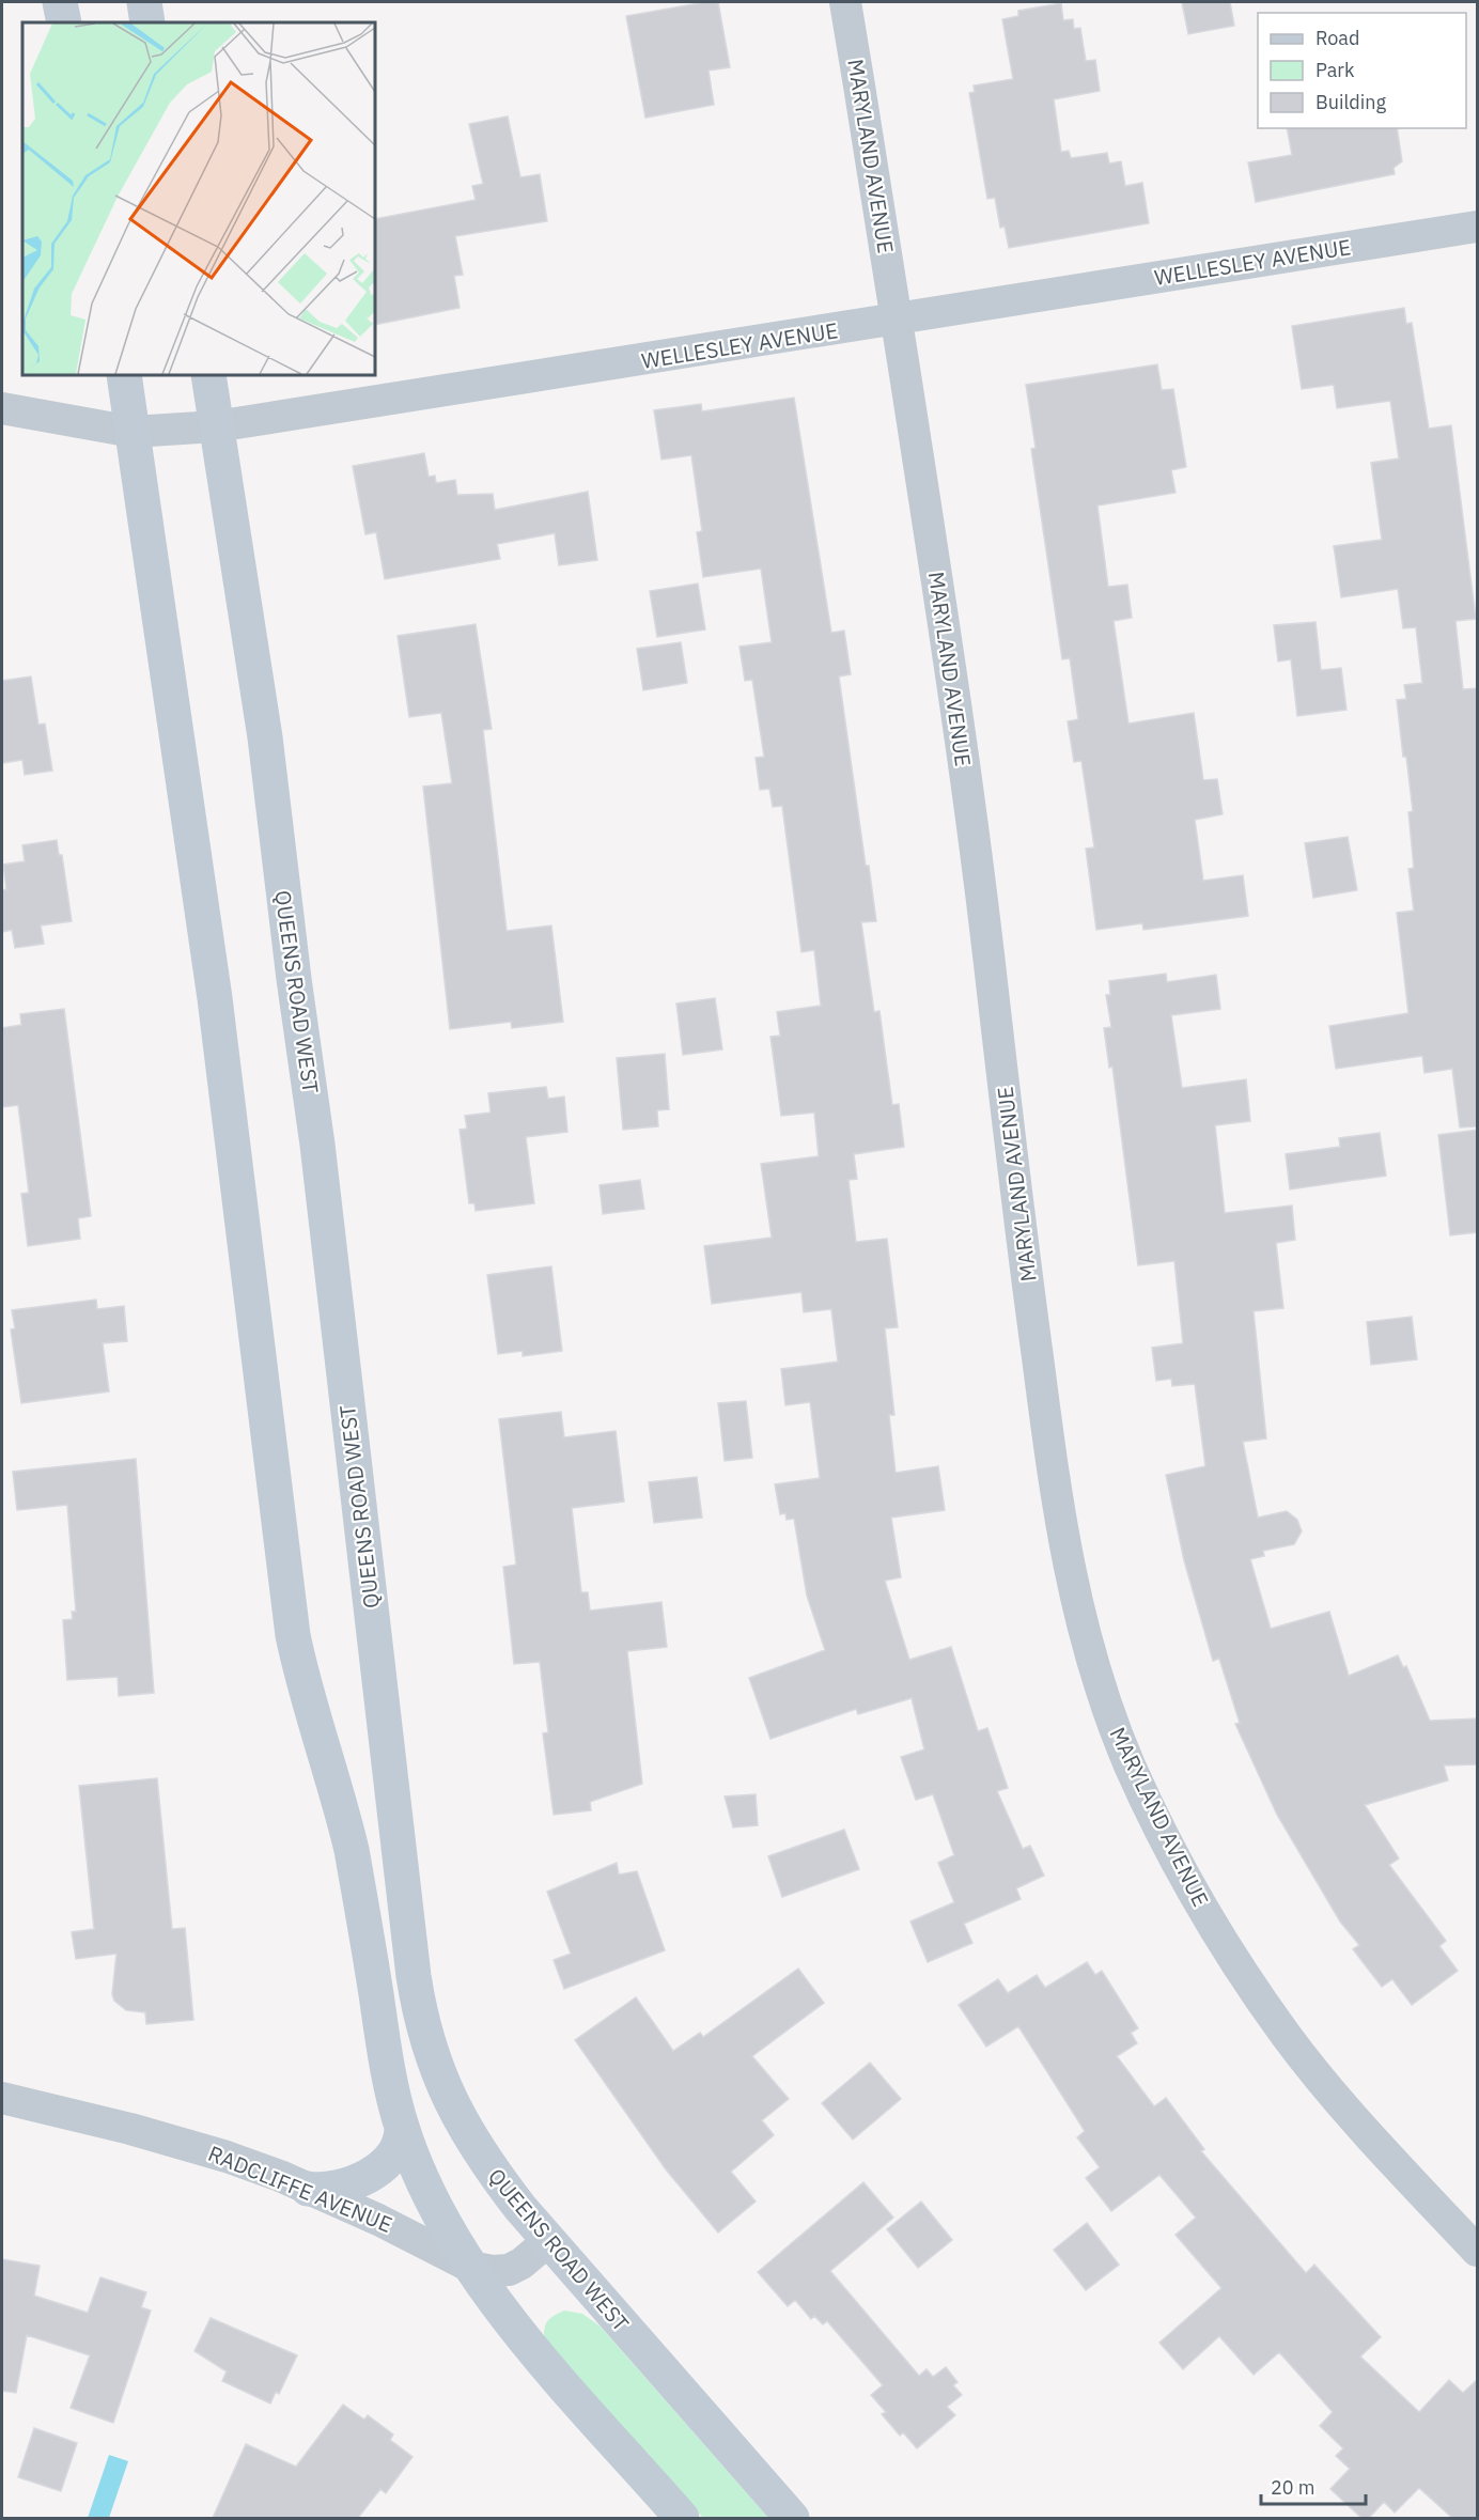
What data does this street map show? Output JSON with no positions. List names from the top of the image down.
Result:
{
  "streets": {
    "street": [
      "MARYLAND AVENUE",
      "WELLESLEY AVENUE",
      "QUEENS ROAD WEST",
      "RADCLIFFE AVENUE"
    ]
  },
  "crossings": [
    ["MARYLAND AVENUE", "WELLESLEY AVENUE"],
    ["WELLESLEY AVENUE", "QUEENS ROAD WEST"],
    ["QUEENS ROAD WEST", "RADCLIFFE AVENUE"]
  ],
  "legend": ["Road", "Park", "Building"],
  "scale_bar": "20 m"
}
